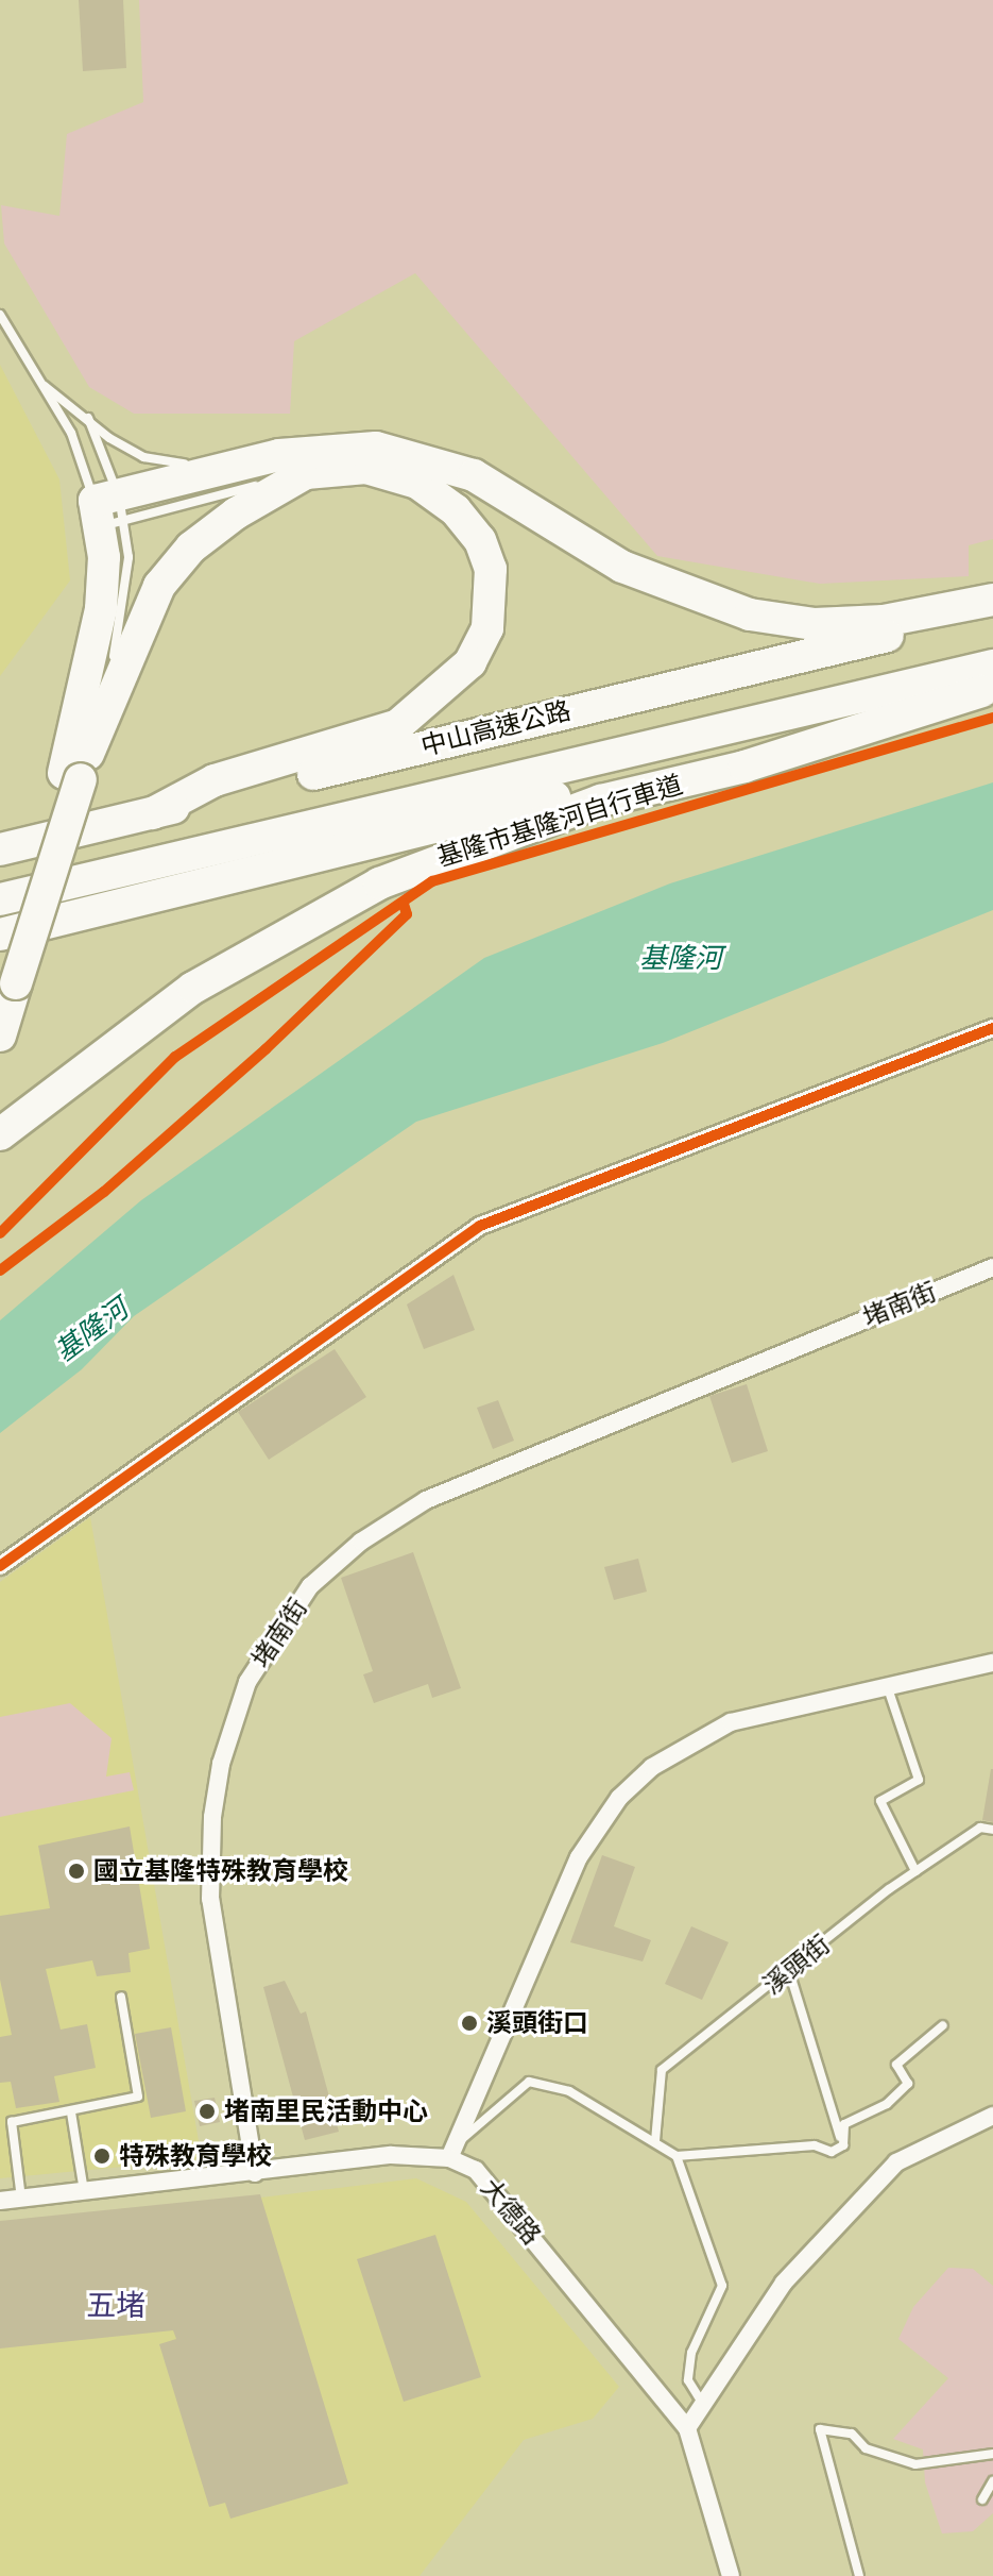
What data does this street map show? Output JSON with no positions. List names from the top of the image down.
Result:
{
  "streets": {
    "highway": ["中山高速公路"],
    "street": ["堵南街", "大德路"],
    "lane": ["溪頭街"],
    "cycle path": ["基隆市基隆河自行車道"]
  },
  "crossings": [
    ["堵南街", "大德路"]
  ],
  "districts": ["五堵"],
  "water": ["基隆河"],
  "places": [
    "國立基隆特殊教育學校",
    "溪頭街口",
    "堵南里民活動中心",
    "特殊教育學校"
  ]
}
